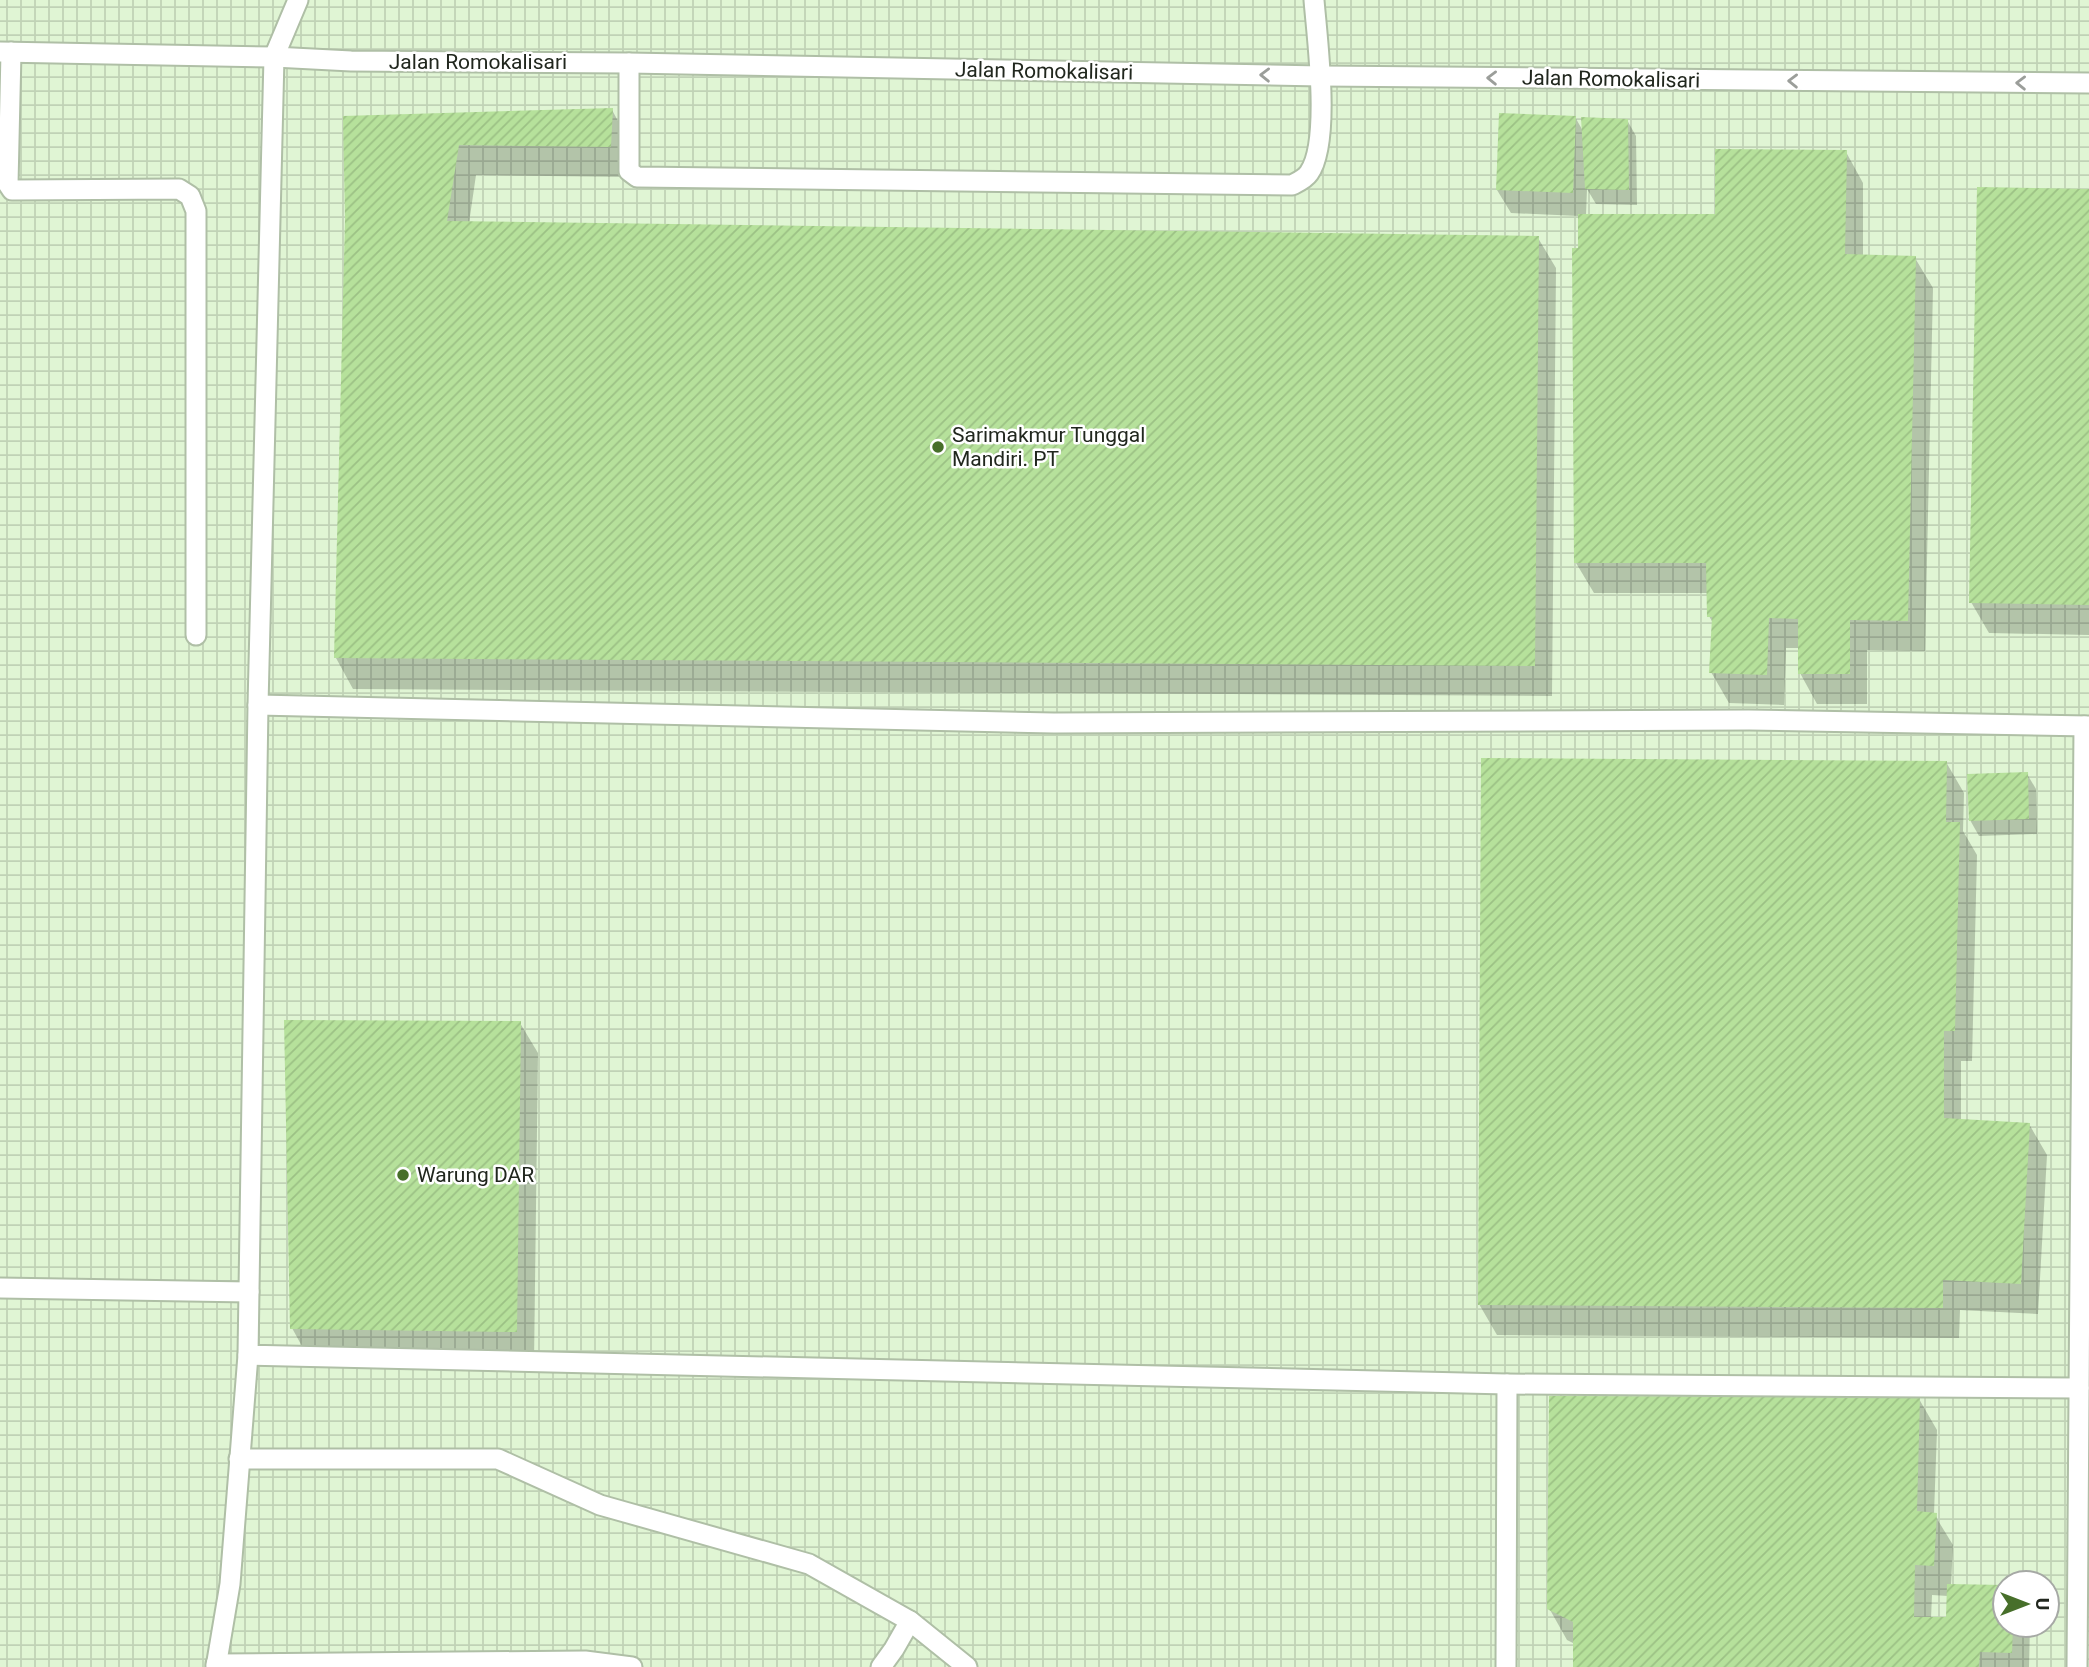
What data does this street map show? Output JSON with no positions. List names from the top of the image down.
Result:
{
  "streets": {
    "lane": ["Jalan Romokalisari"]
  },
  "one_way": ["Jalan Romokalisari"],
  "places": ["Sarimakmur Tunggal Mandiri. PT", "Warung DAR"],
  "north": "right"
}
